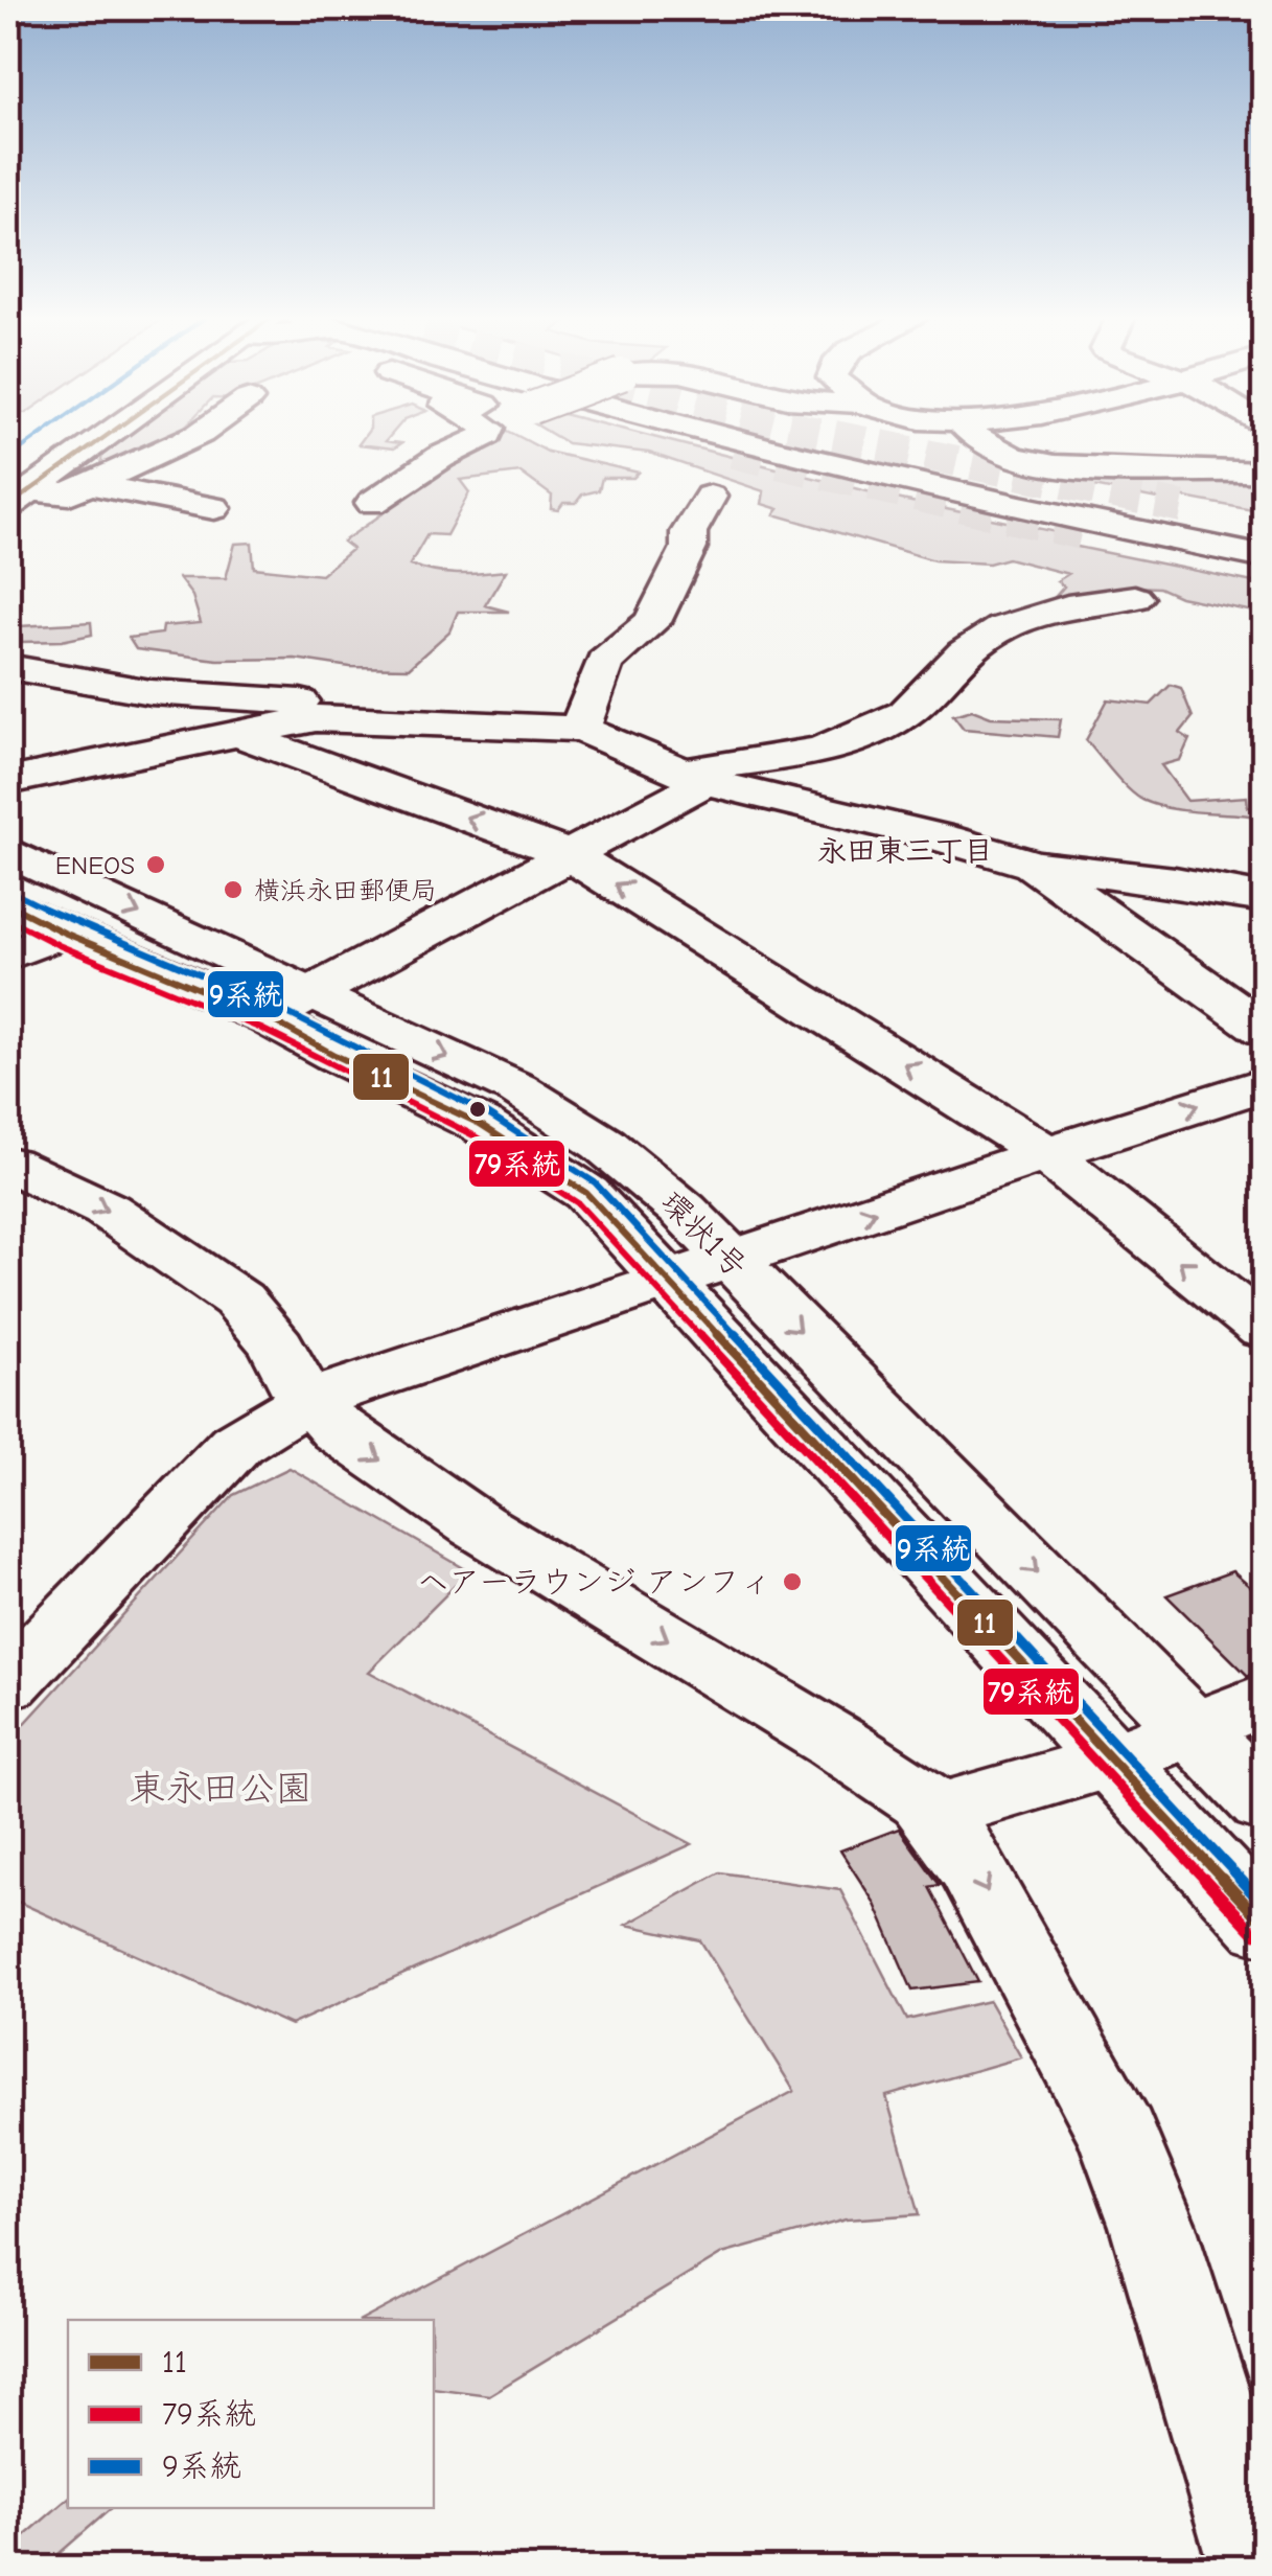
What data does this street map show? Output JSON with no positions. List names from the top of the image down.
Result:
{
  "streets": {
    "main road": ["環状1号"]
  },
  "districts": ["永田東三丁目"],
  "parks": ["東永田公園"],
  "places": ["ENEOS", "横浜永田郵便局", "ヘアーラウンジ アンフィ"],
  "lines": ["transit line 11", "transit line 9系統", "transit line 79系統"],
  "legend": ["11", "79系統", "9系統"]
}
